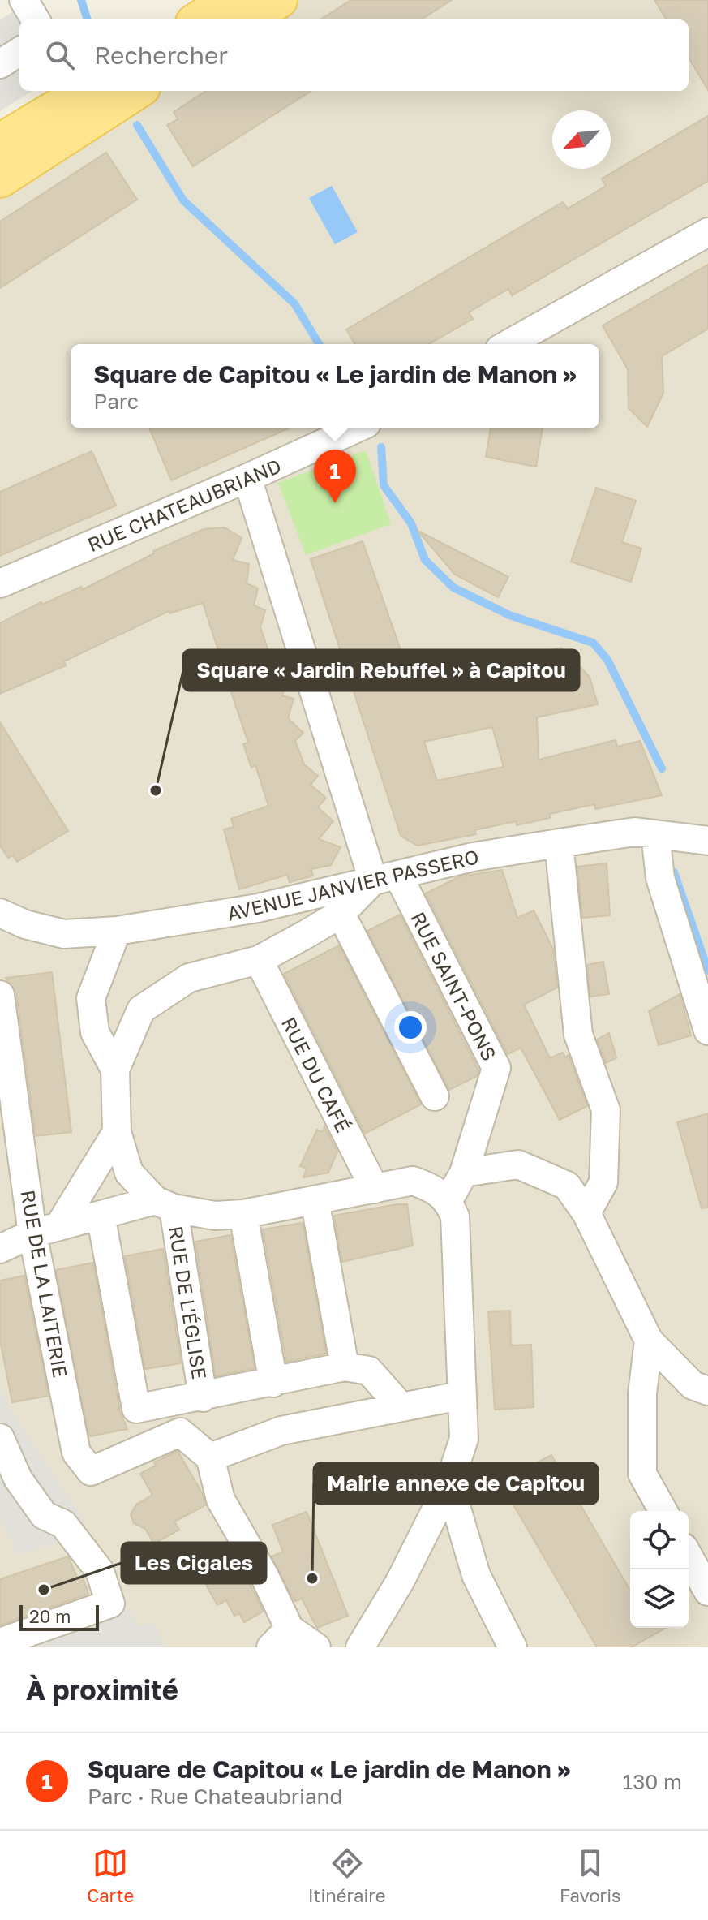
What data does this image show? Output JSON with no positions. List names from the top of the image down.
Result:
{
  "streets": {
    "street": [
      "RUE CHATEAUBRIAND",
      "AVENUE JANVIER PASSERO",
      "RUE SAINT-PONS",
      "RUE DU CAFÉ",
      "RUE DE LA LAITERIE",
      "RUE DE L'ÉGLISE"
    ]
  },
  "crossings": [
    ["RUE CHATEAUBRIAND", "RUE SAINT-PONS"],
    ["AVENUE JANVIER PASSERO", "RUE SAINT-PONS"]
  ],
  "places": ["Square « Jardin Rebuffel » à Capitou", "Mairie annexe de Capitou", "Les Cigales"],
  "scale_bar": "20 m",
  "north": "bottom left",
  "page": {
    "search": "Rechercher",
    "popup": ["Square de Capitou « Le jardin de Manon »", "Parc"],
    "pins": "1",
    "scale": "20 m",
    "heading": "À proximité",
    "list": [
      {
        "mark": "1",
        "name": "Square de Capitou « Le jardin de Manon »",
        "note": "Parc · Rue Chateaubriand",
        "value": "130 m"
      }
    ],
    "nav": ["Carte", "Itinéraire", "Favoris"]
  }
}
